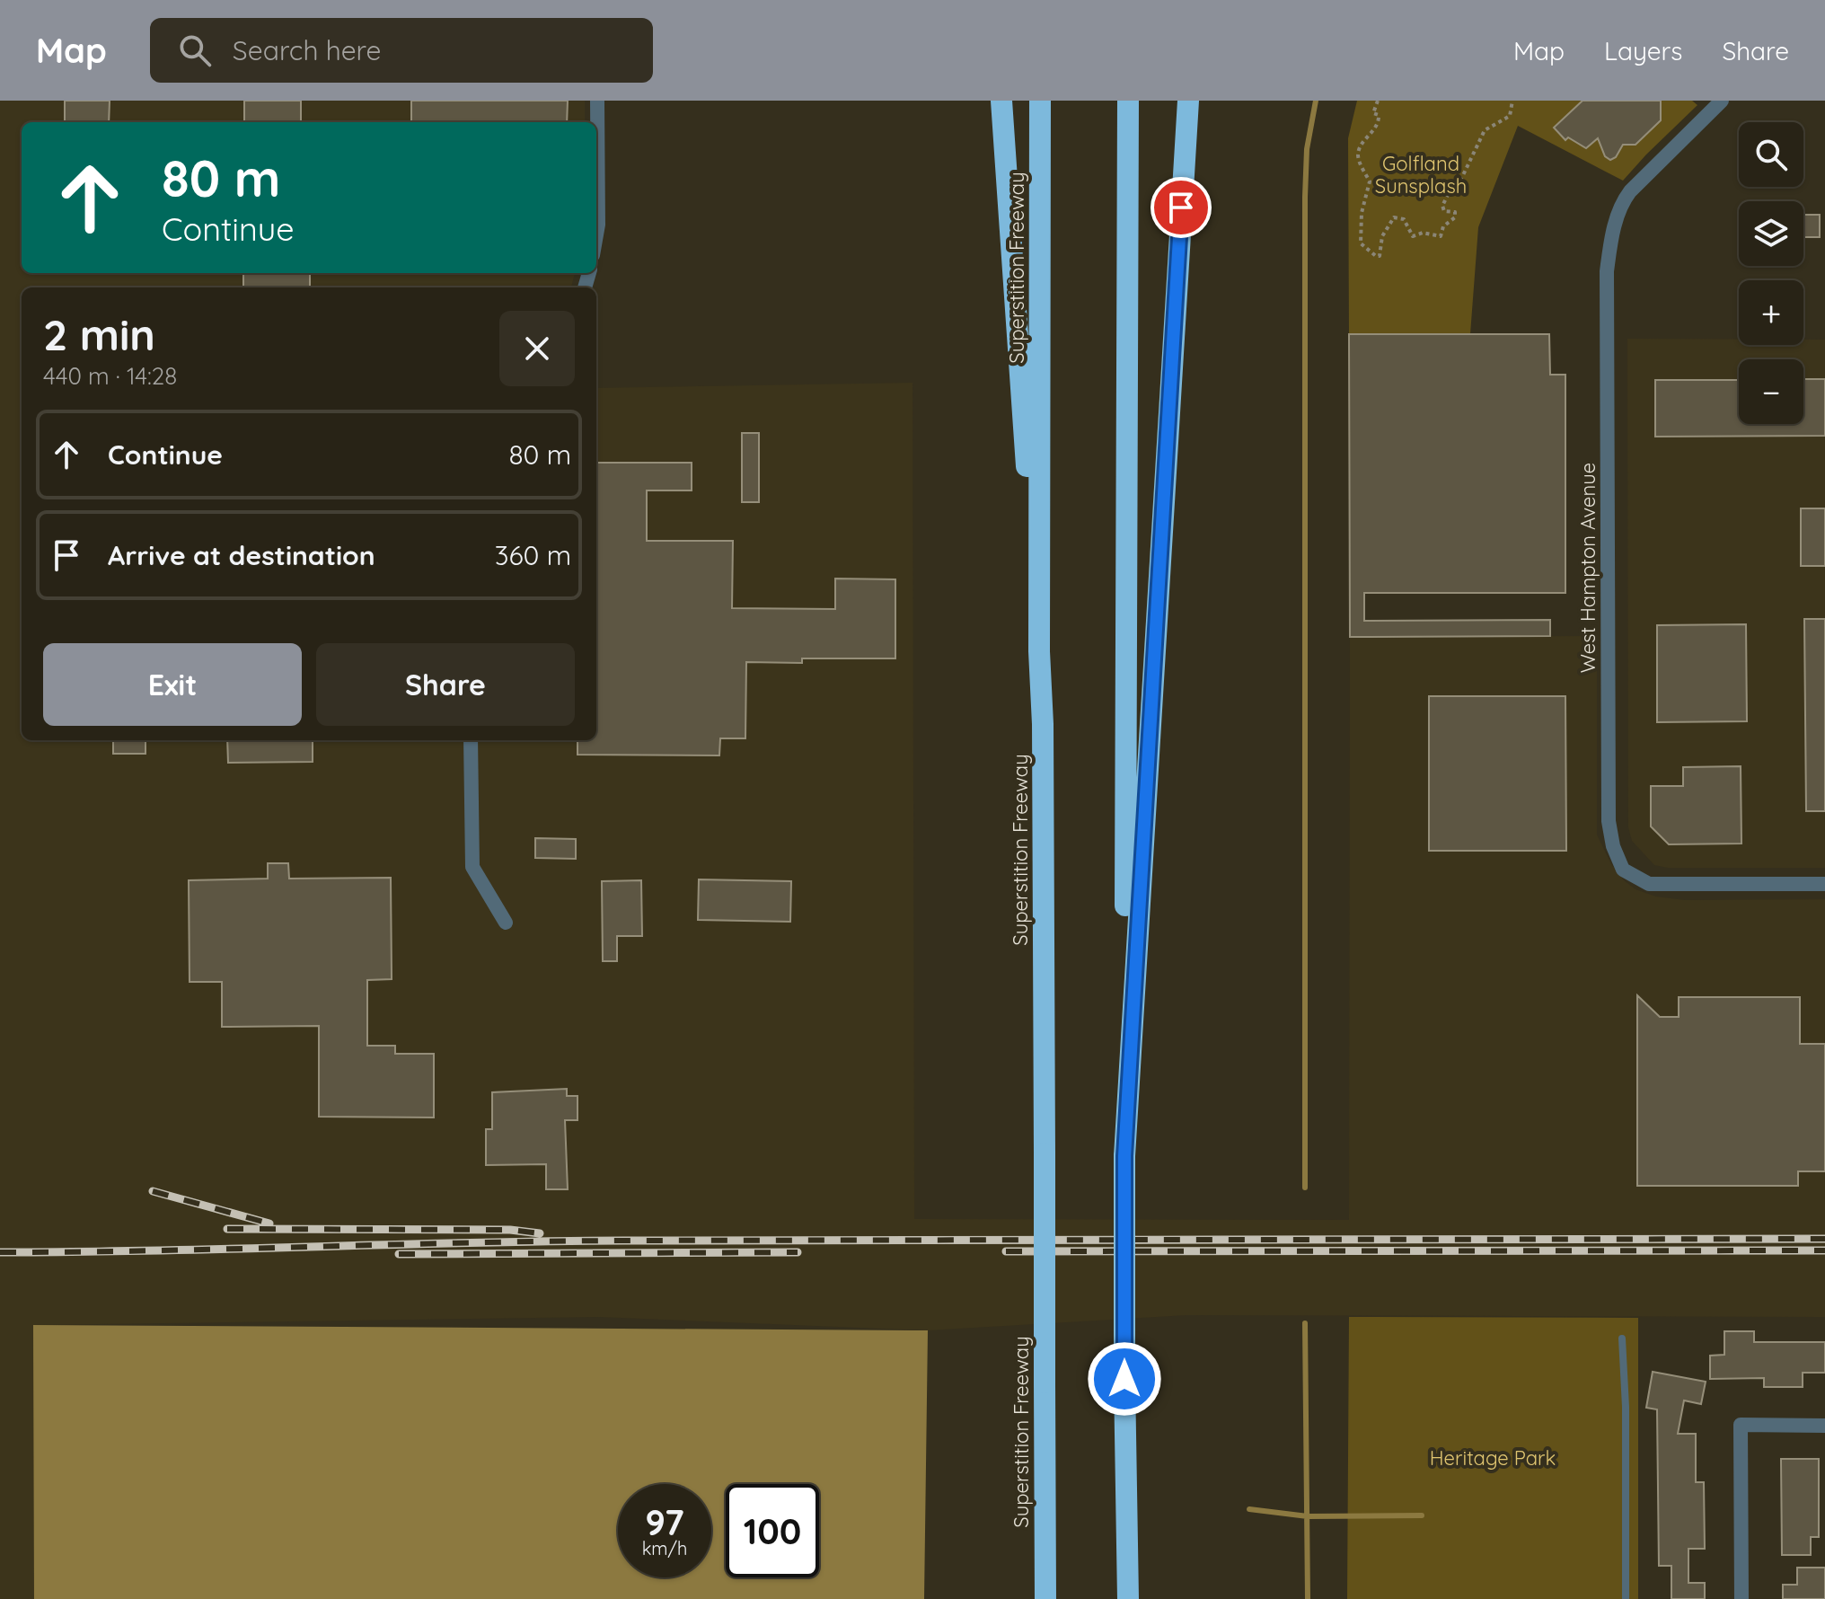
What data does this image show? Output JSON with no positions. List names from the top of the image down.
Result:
{
  "streets": {
    "highway": ["Superstition Freeway"],
    "street": ["West Hampton Avenue"]
  },
  "parks": ["Golfland Sunsplash", "Heritage Park"],
  "page": {
    "header": "Map",
    "search": "Search here",
    "nav": ["Map", "Layers", "Share"],
    "map_buttons": ["+", "−"],
    "turn": ["80 m", "Continue"],
    "heading": ["2 min", "440 m · 14:28"],
    "list": [
      {
        "name": "Continue",
        "value": "80 m"
      },
      {
        "name": "Arrive at destination",
        "value": "360 m"
      }
    ],
    "buttons": ["Exit", "Share"],
    "speed": "97 km/h",
    "limit": "100"
  }
}
